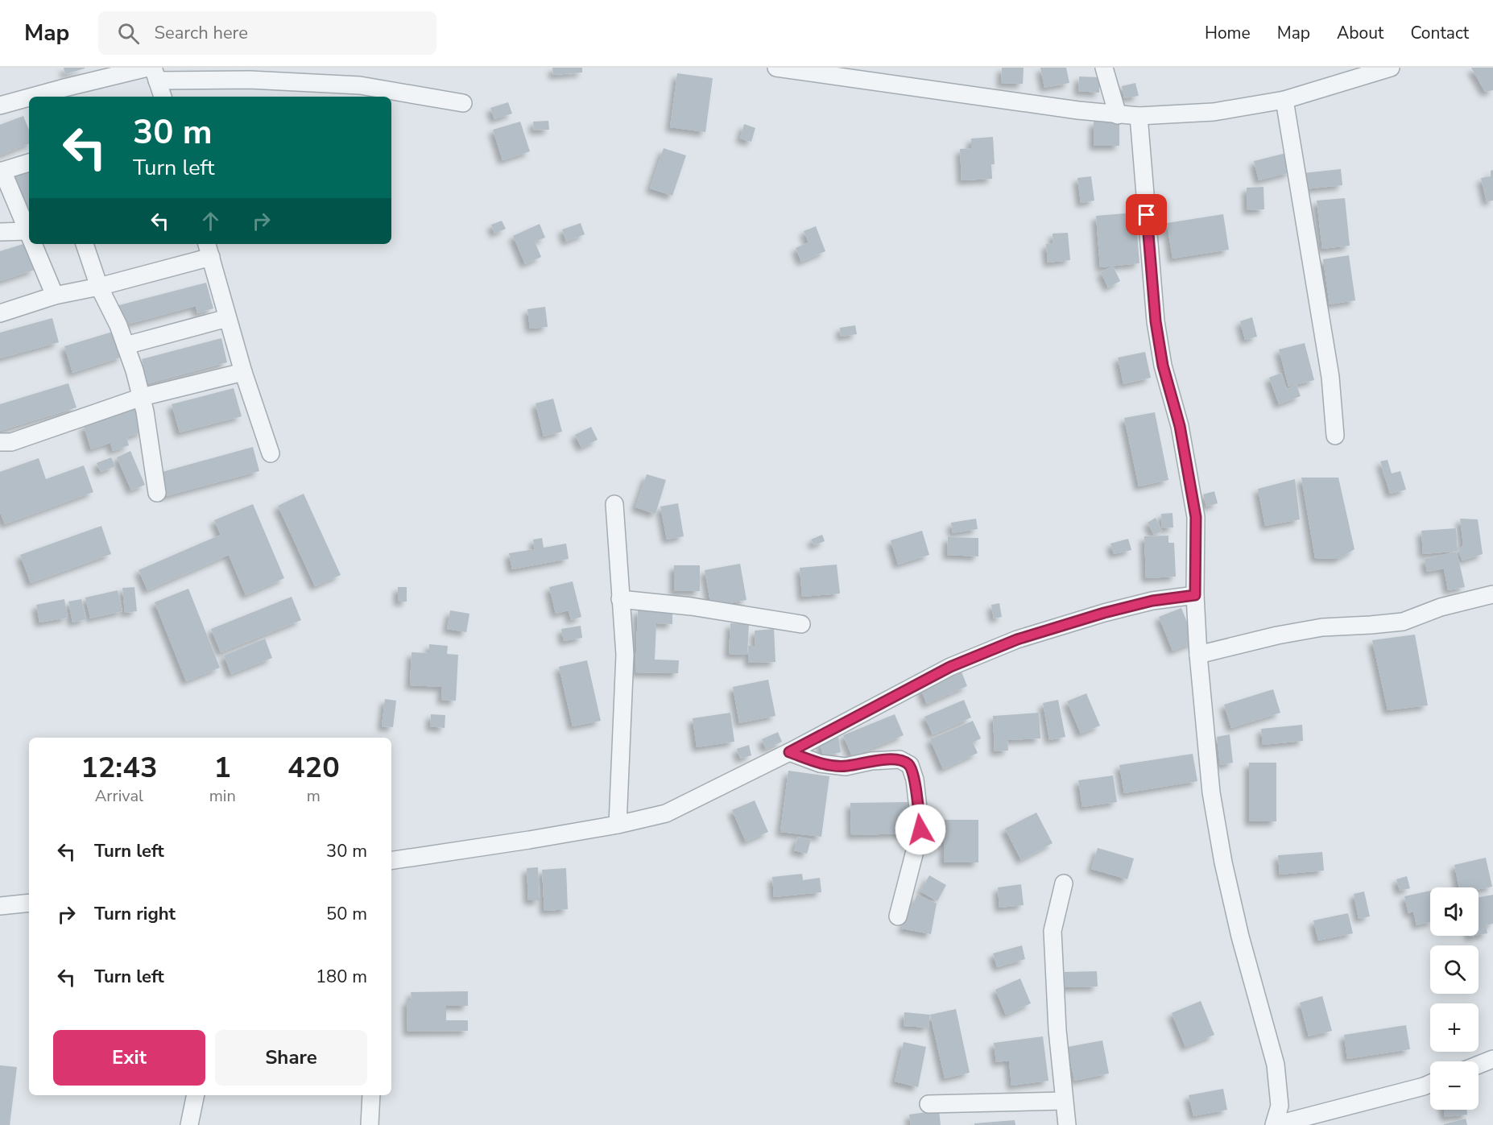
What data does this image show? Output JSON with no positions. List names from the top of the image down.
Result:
{
  "page": {
    "header": "Map",
    "search": "Search here",
    "nav": [
      "Home",
      "Map",
      "About",
      "Contact"
    ],
    "turn": ["30 m", "Turn left"],
    "eta": [
      "12:43",
      "Arrival",
      "1",
      "min",
      "420",
      "m"
    ],
    "list": [
      {
        "name": "Turn left",
        "value": "30 m"
      },
      {
        "name": "Turn right",
        "value": "50 m"
      },
      {
        "name": "Turn left",
        "value": "180 m"
      }
    ],
    "map_buttons": ["+", "−"],
    "buttons": ["Exit", "Share"]
  }
}
